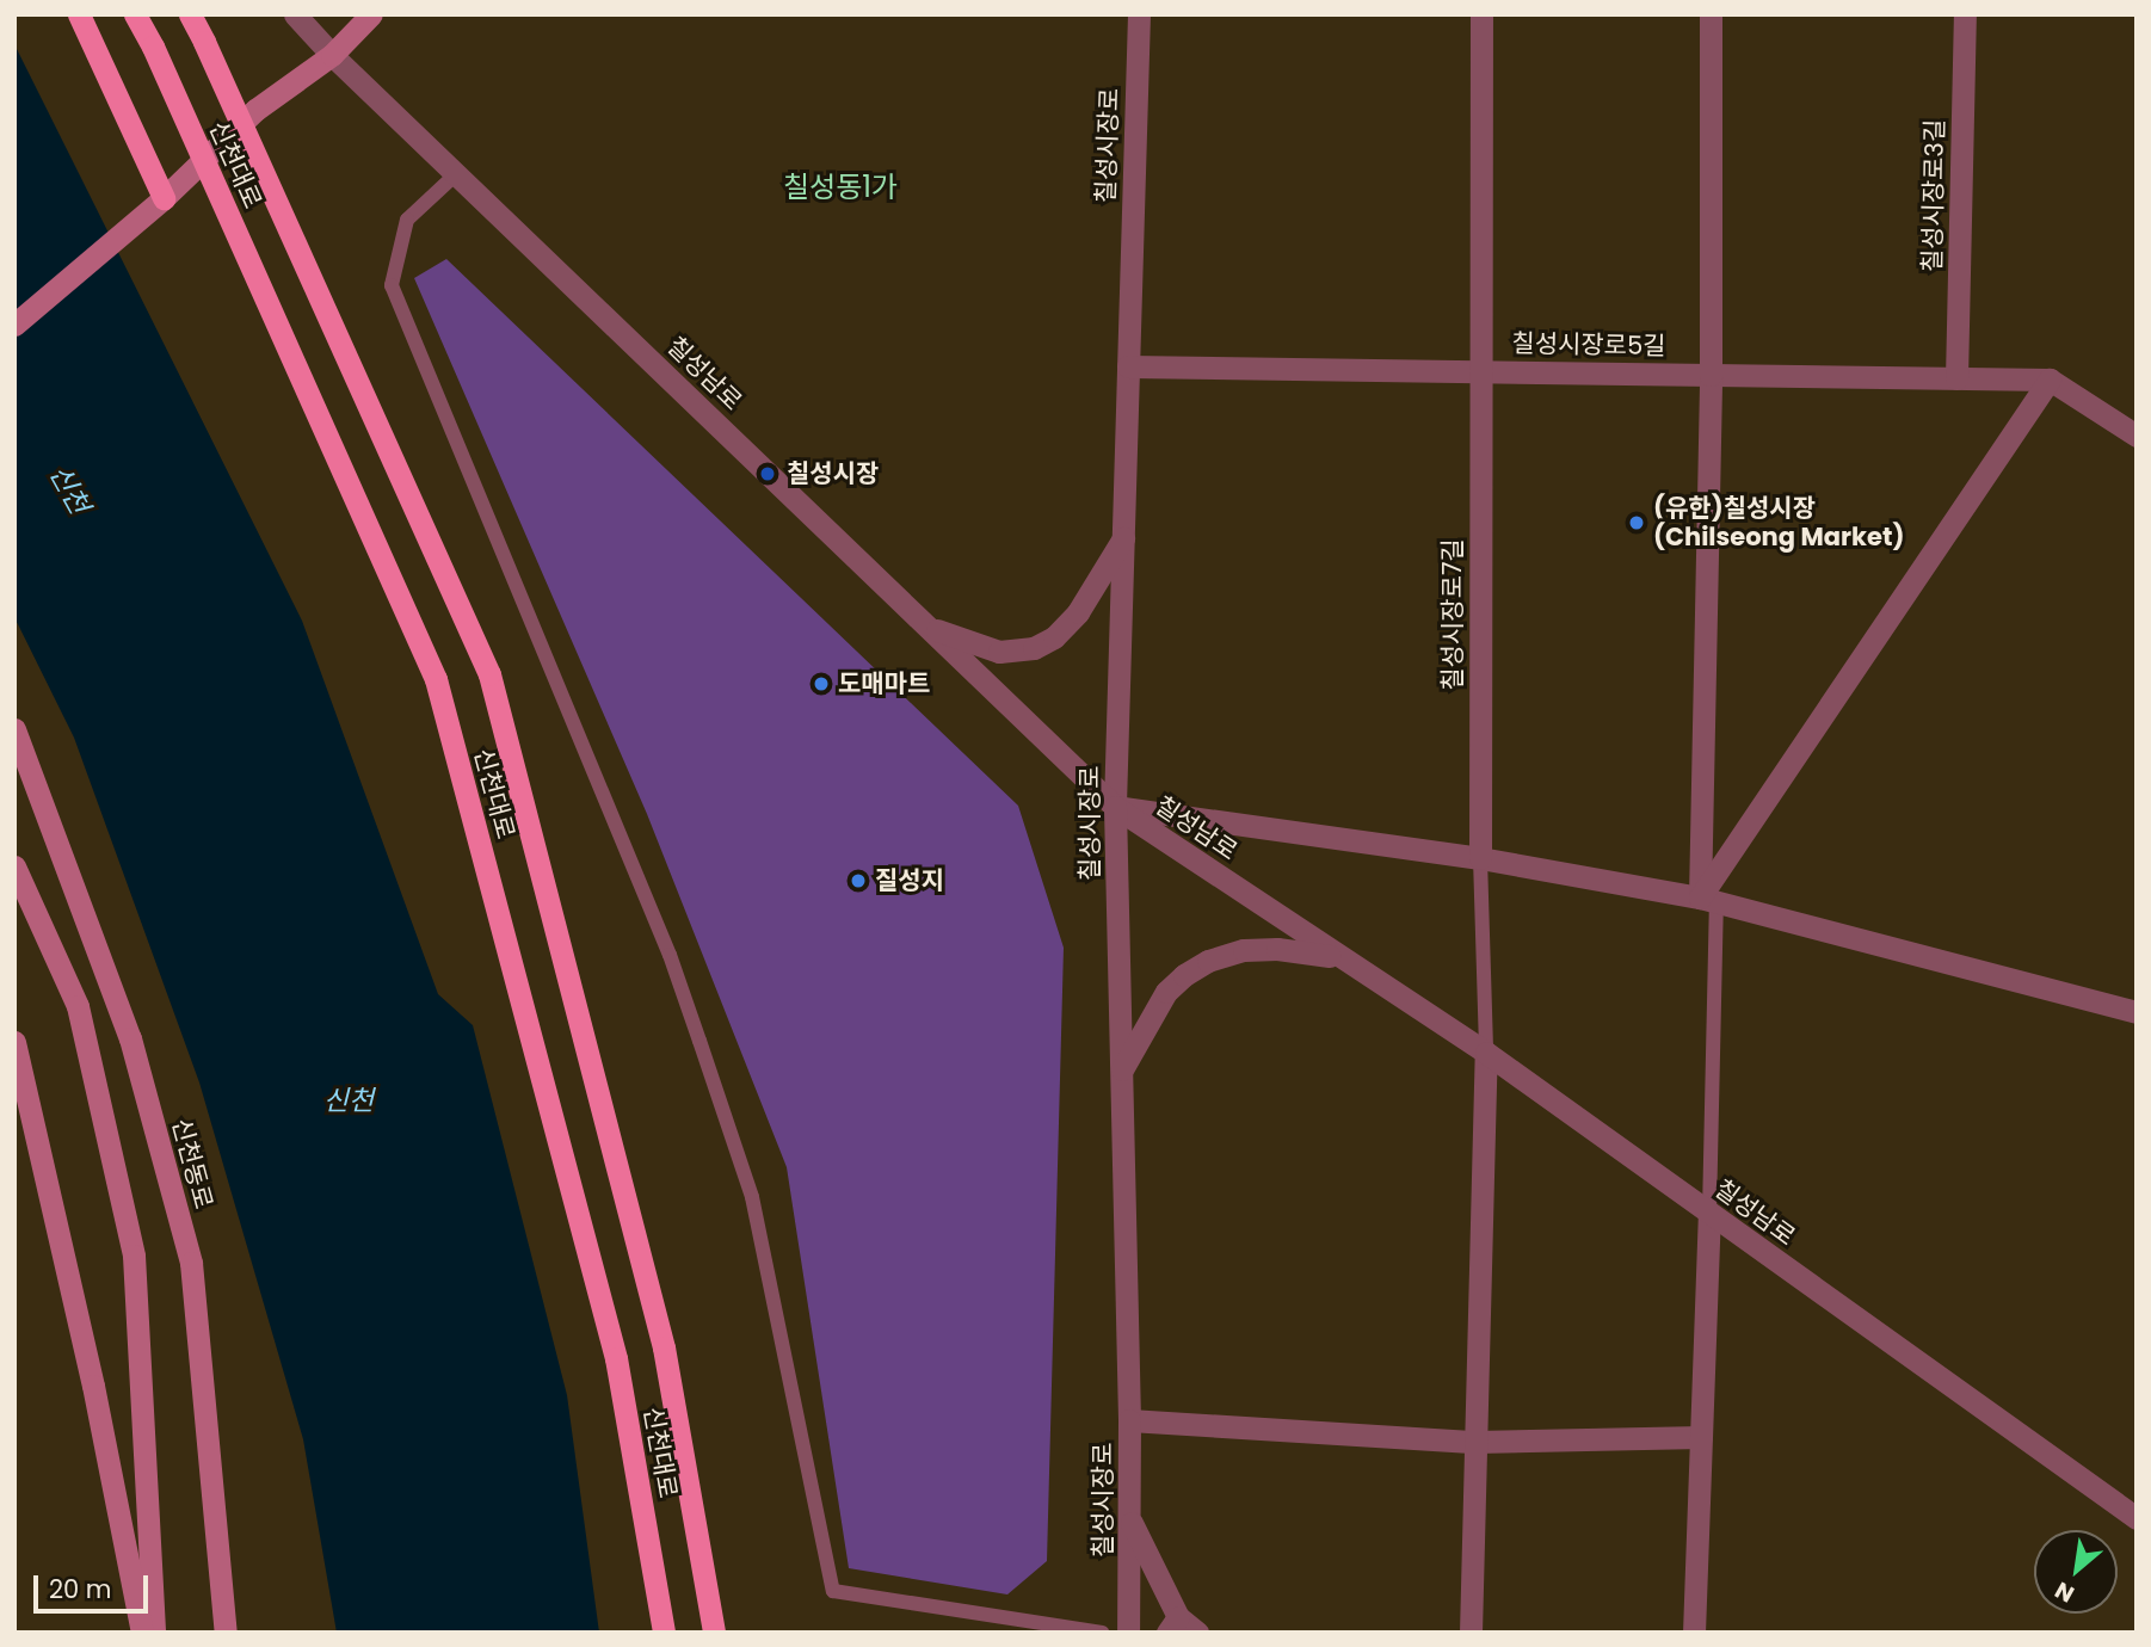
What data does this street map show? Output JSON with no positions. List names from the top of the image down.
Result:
{
  "streets": {
    "highway": ["신천대로"],
    "main road": ["신천동로"],
    "street": [
      "칠성시장로",
      "칠성시장로3길",
      "칠성시장로5길",
      "칠성남로",
      "칠성시장로7길"
    ]
  },
  "crossings": [
    ["칠성시장로", "칠성시장로5길"],
    ["칠성시장로", "칠성남로"],
    ["칠성시장로3길", "칠성시장로5길"],
    ["칠성시장로5길", "칠성시장로7길"]
  ],
  "districts": ["칠성동1가"],
  "water": ["신천"],
  "places": [
    "칠성시장",
    "(유한)칠성시장 (Chilseong Market)",
    "도매마트",
    "질성지"
  ],
  "scale_bar": "20 m",
  "north": "bottom left"
}
